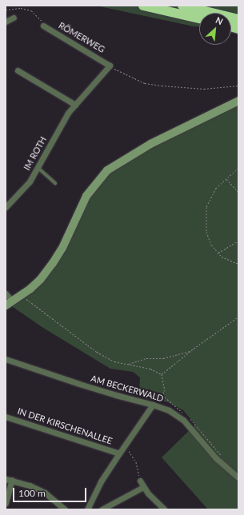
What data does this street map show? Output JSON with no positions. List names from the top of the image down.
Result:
{
  "streets": {
    "street": [
      "RÖMERWEG",
      "IM ROTH",
      "AM BECKERWALD",
      "IN DER KIRSCHENALLEE"
    ]
  },
  "crossings": [
    ["RÖMERWEG", "IM ROTH"]
  ],
  "scale_bar": "100 m",
  "north": "top right"
}
